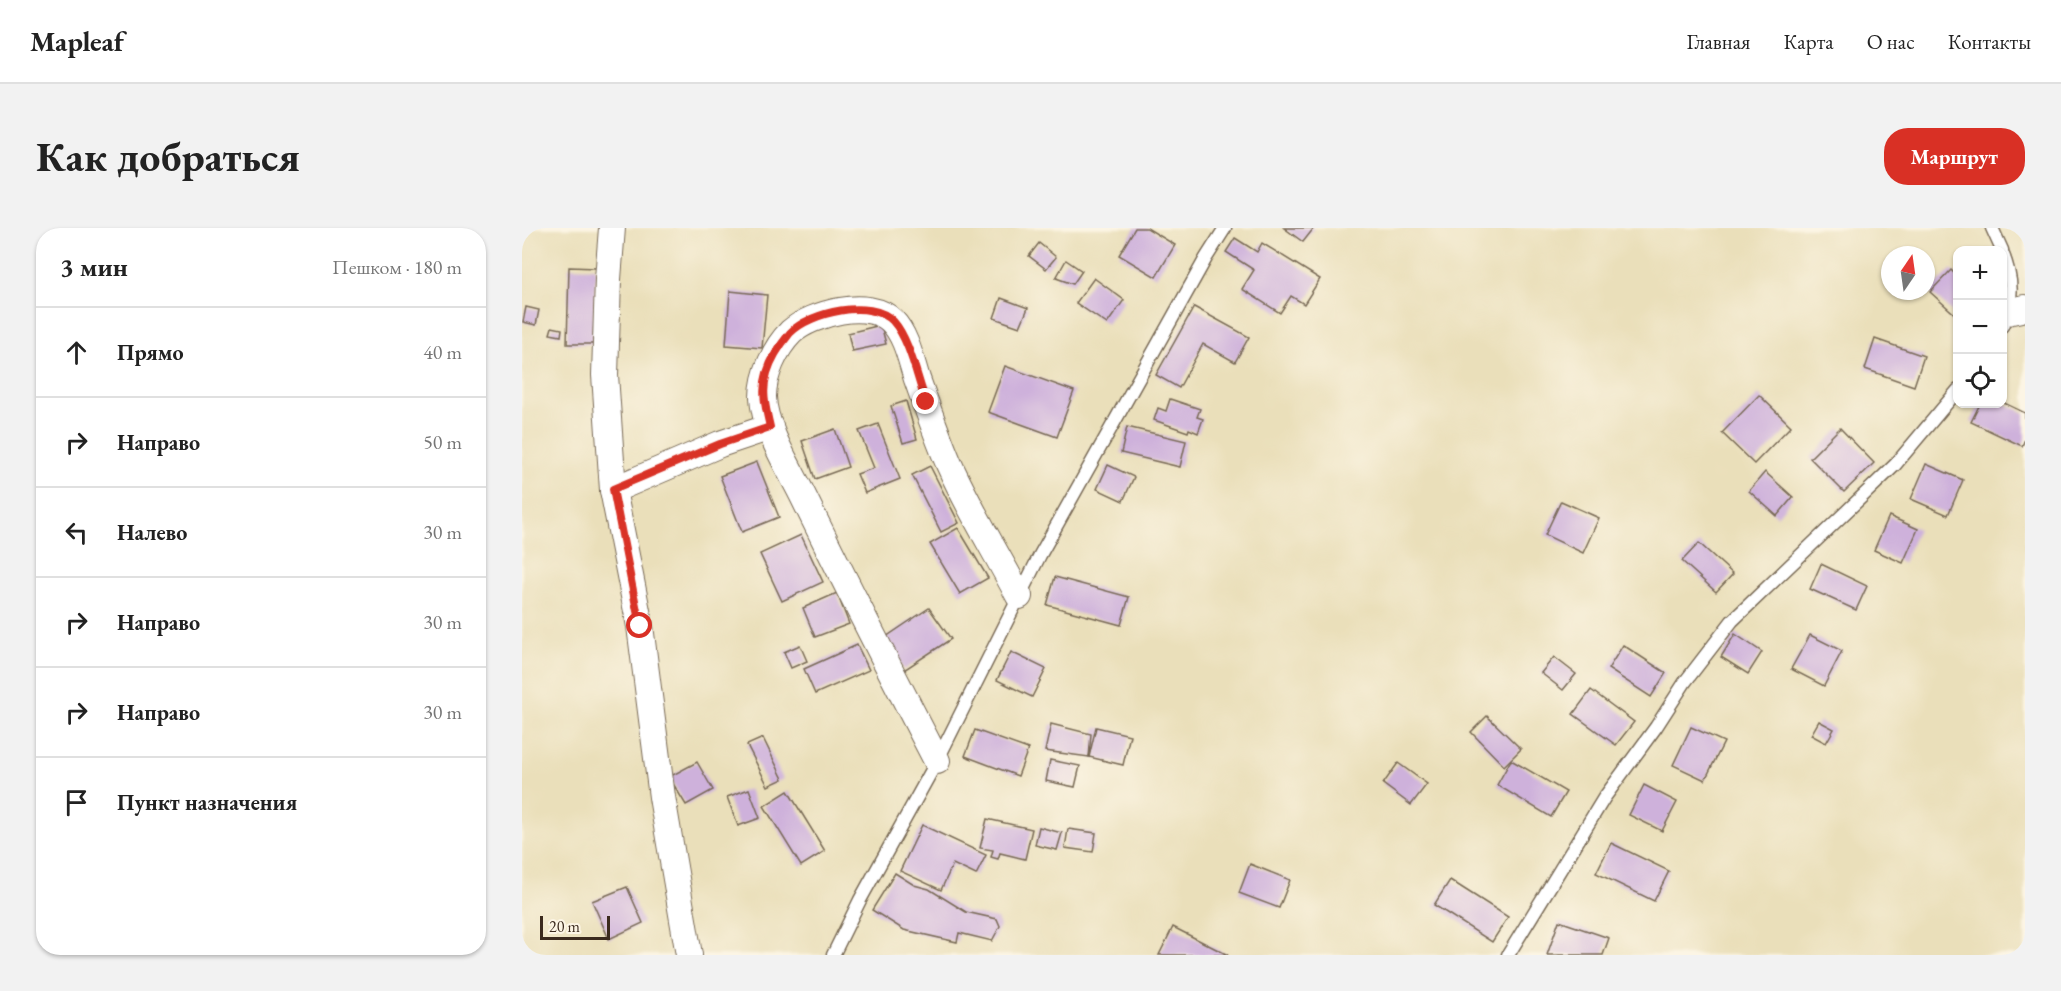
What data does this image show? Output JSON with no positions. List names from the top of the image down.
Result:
{
  "scale_bar": "20 m",
  "north": "top",
  "page": {
    "header": "Mapleaf",
    "nav": [
      "Главная",
      "Карта",
      "О нас",
      "Контакты"
    ],
    "buttons": "Маршрут",
    "title": "Как добраться",
    "heading": ["3 мин", "Пешком · 180 m"],
    "map_buttons": ["+", "−"],
    "list": [
      ["Прямо", "40 m"],
      ["Направо", "50 m"],
      ["Налево", "30 m"],
      ["Направо", "30 m"],
      ["Направо", "30 m"],
      "Пункт назначения"
    ],
    "scale": "20 m"
  }
}
